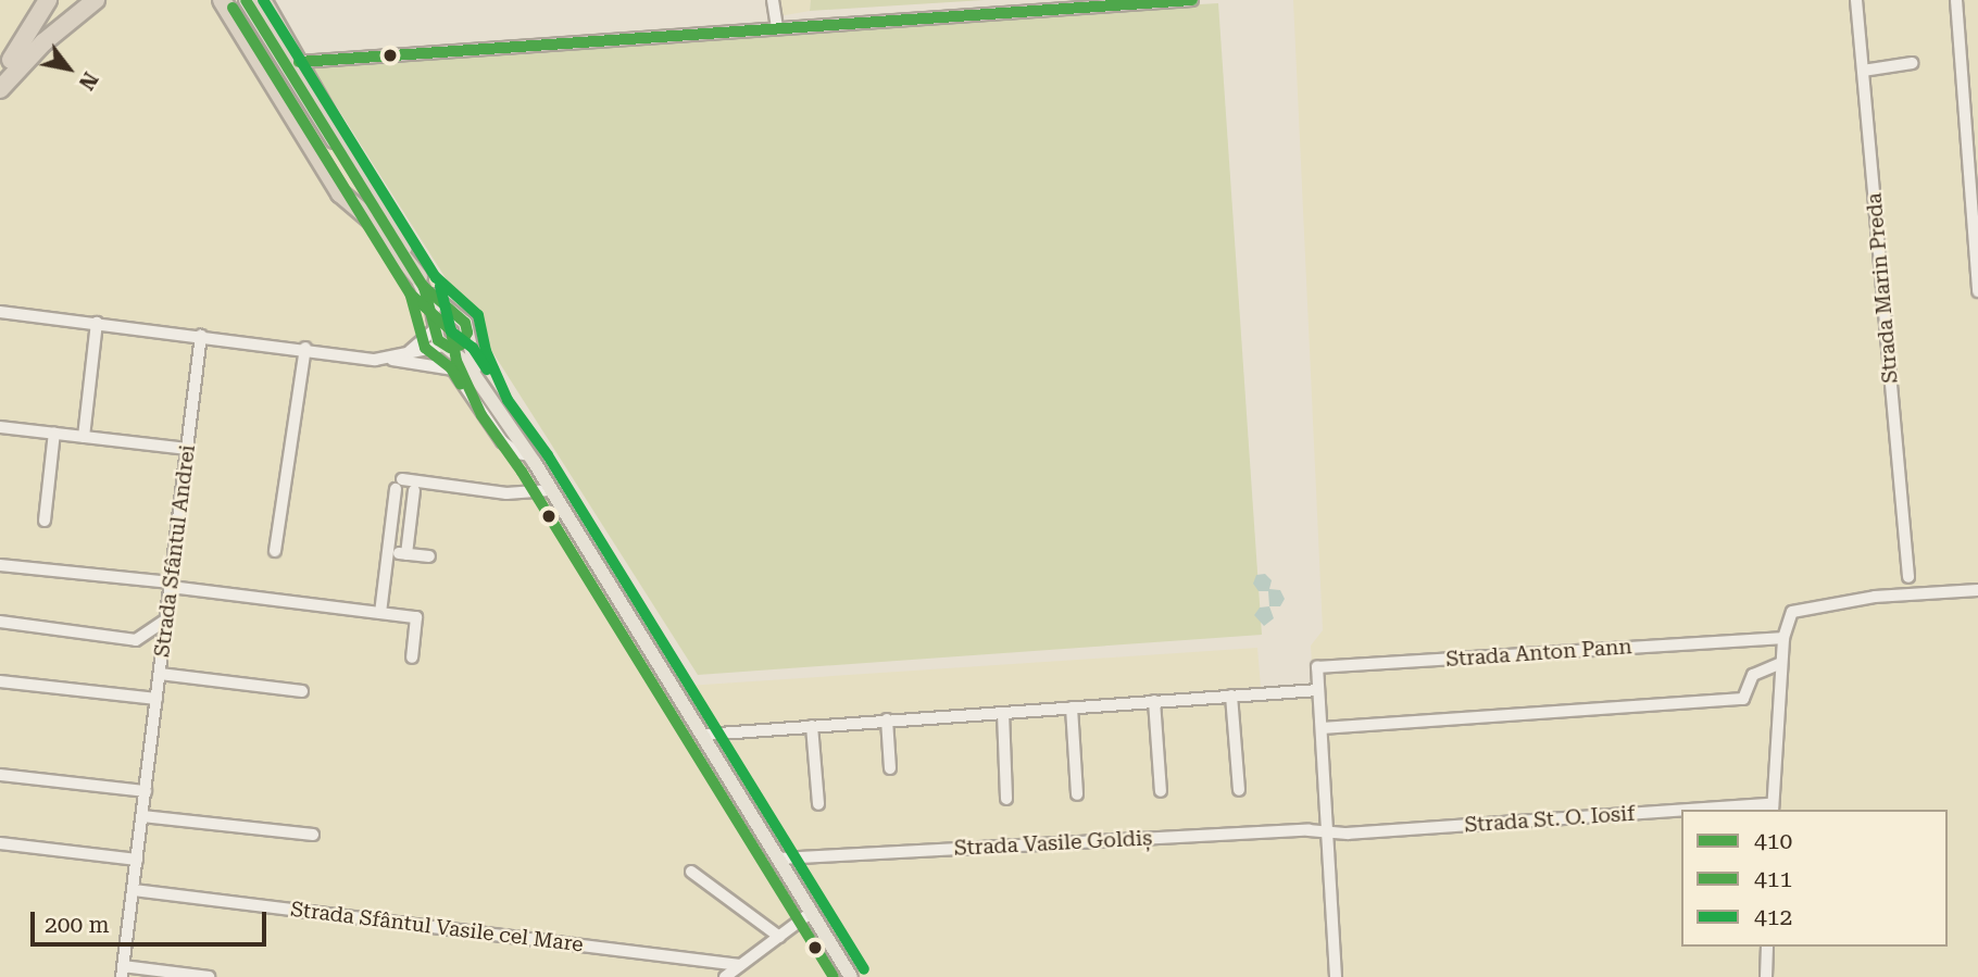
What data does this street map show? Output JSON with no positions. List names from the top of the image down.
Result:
{
  "streets": {
    "street": [
      "Strada Marin Preda",
      "Strada Sfântul Andrei",
      "Strada Anton Pann",
      "Strada St. O. Iosif",
      "Strada Vasile Goldiș",
      "Strada Sfântul Vasile cel Mare"
    ]
  },
  "crossings": [
    ["Strada Sfântul Andrei", "Strada Sfântul Vasile cel Mare"],
    ["Strada St. O. Iosif", "Strada Vasile Goldiș"]
  ],
  "lines": ["transit line 410", "transit line 412", "transit line 411"],
  "legend": ["410", "411", "412"],
  "scale_bar": "200 m",
  "north": "bottom right"
}
